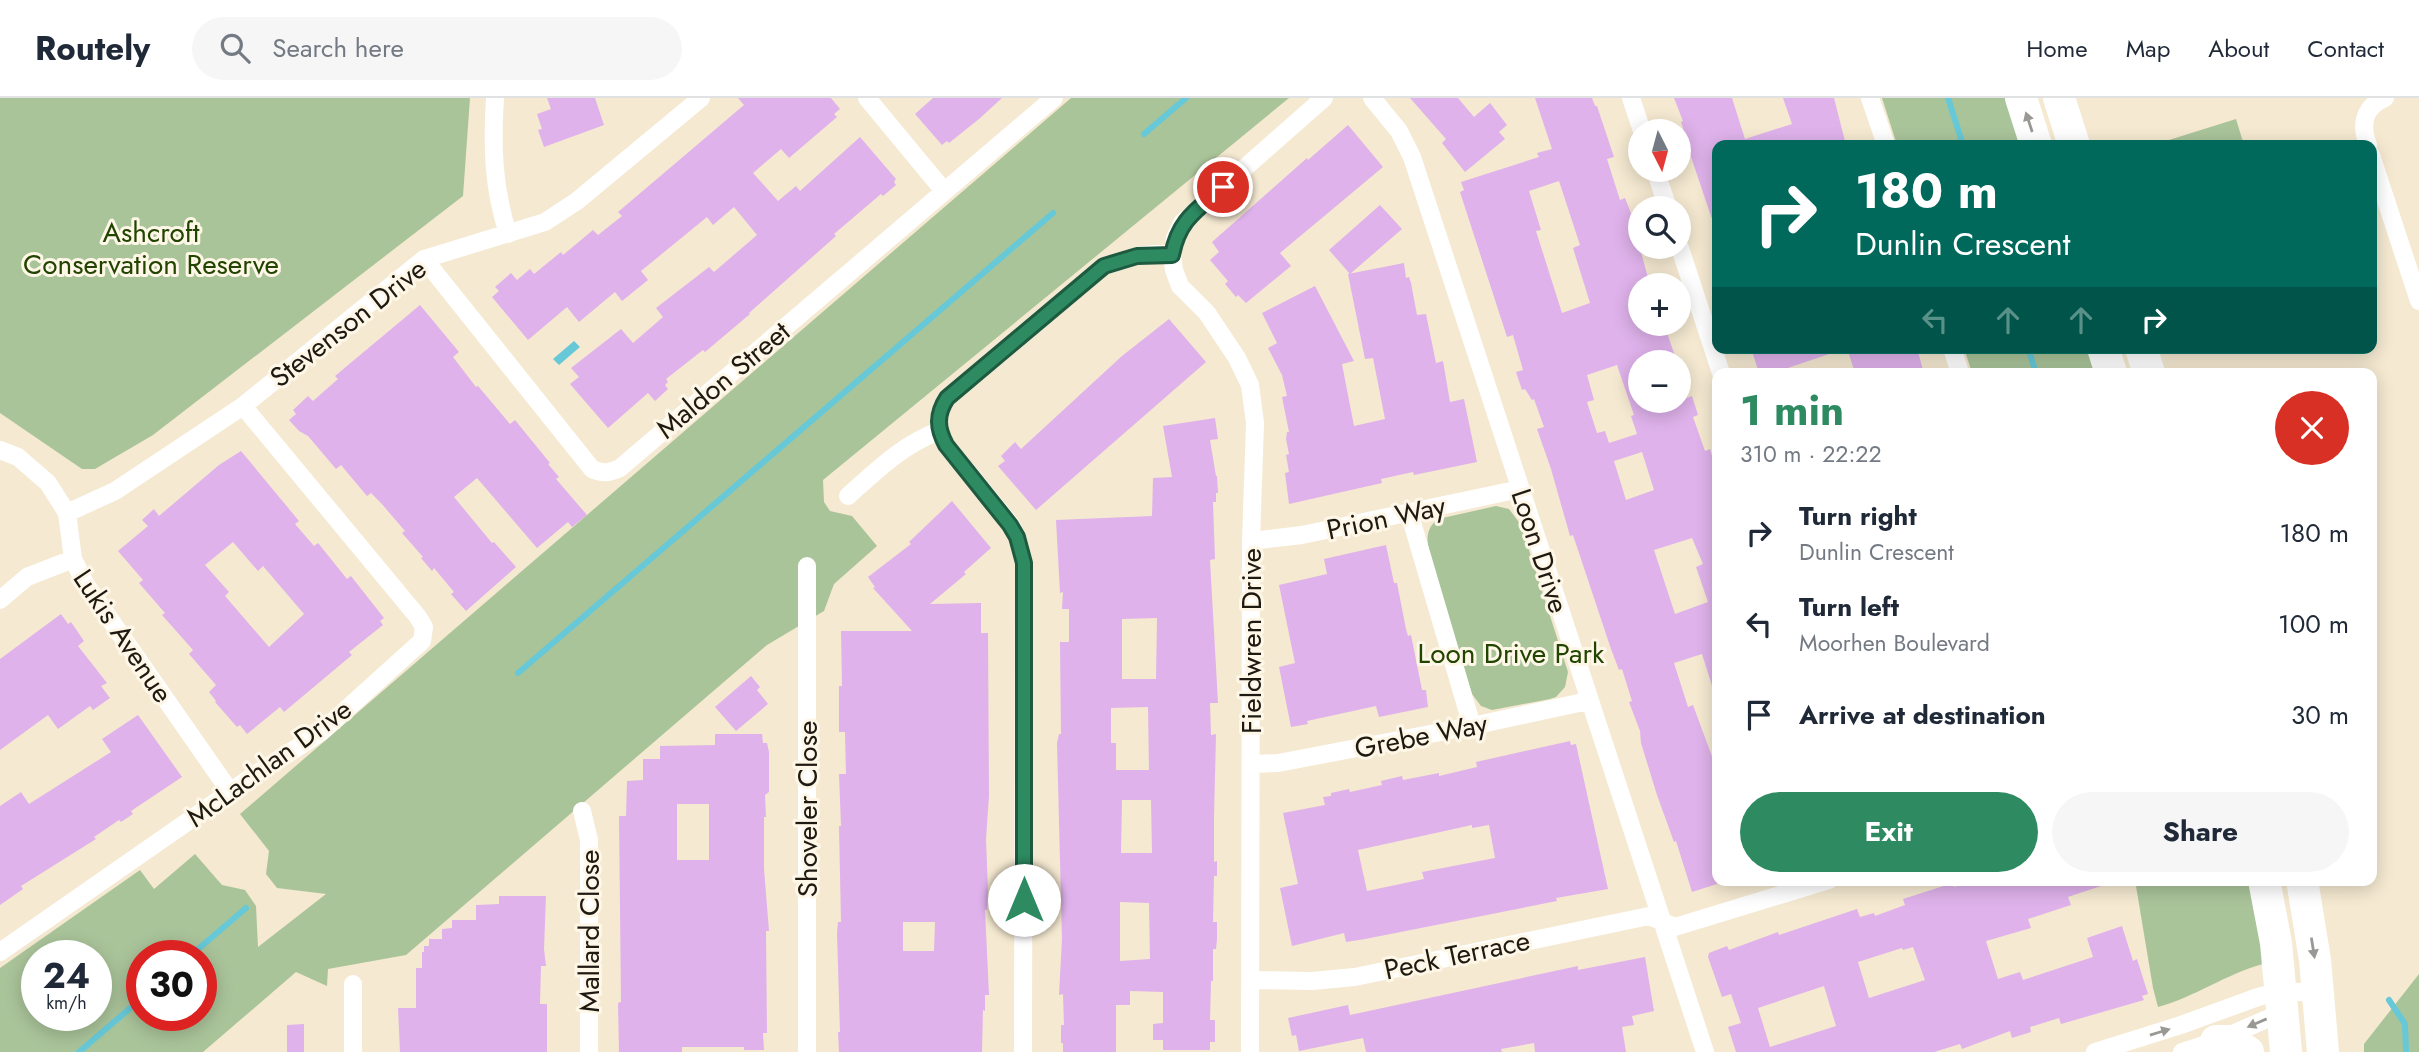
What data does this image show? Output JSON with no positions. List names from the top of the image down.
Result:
{
  "streets": {
    "street": [
      "Stevenson Drive",
      "Maldon Street",
      "Prion Way",
      "Loon Drive",
      "Lukis Avenue",
      "Fieldwren Drive",
      "Grebe Way",
      "McLachlan Drive",
      "Shoveler Close",
      "Mallard Close",
      "Peck Terrace"
    ]
  },
  "crossings": [
    ["Stevenson Drive", "Maldon Street"],
    ["Stevenson Drive", "Lukis Avenue"],
    ["Stevenson Drive", "McLachlan Drive"],
    ["Prion Way", "Loon Drive"],
    ["Prion Way", "Fieldwren Drive"],
    ["Loon Drive", "Grebe Way"],
    ["Loon Drive", "Peck Terrace"],
    ["Lukis Avenue", "McLachlan Drive"],
    ["Fieldwren Drive", "Grebe Way"],
    ["Fieldwren Drive", "Peck Terrace"]
  ],
  "parks": ["Ashcroft Conservation Reserve", "Loon Drive Park"],
  "north": "bottom",
  "page": {
    "header": "Routely",
    "search": "Search here",
    "nav": [
      "Home",
      "Map",
      "About",
      "Contact"
    ],
    "map_buttons": ["+", "−"],
    "turn": ["180 m", "Dunlin Crescent"],
    "heading": ["1 min", "310 m · 22:22"],
    "list": [
      {
        "name": "Turn right",
        "note": "Dunlin Crescent",
        "value": "180 m"
      },
      {
        "name": "Turn left",
        "note": "Moorhen Boulevard",
        "value": "100 m"
      },
      {
        "name": "Arrive at destination",
        "value": "30 m"
      }
    ],
    "buttons": ["Exit", "Share"],
    "speed": "24 km/h",
    "limit": "30"
  }
}
